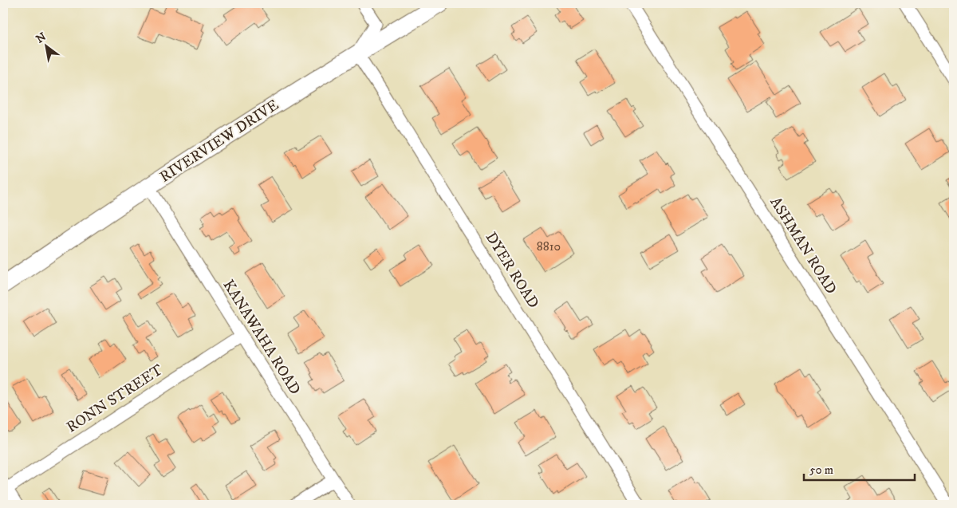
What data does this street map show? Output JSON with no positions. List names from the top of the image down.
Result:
{
  "streets": {
    "street": [
      "RIVERVIEW DRIVE",
      "ASHMAN ROAD",
      "DYER ROAD",
      "KANAWAHA ROAD",
      "RONN STREET"
    ]
  },
  "crossings": [
    ["RIVERVIEW DRIVE", "DYER ROAD"],
    ["RIVERVIEW DRIVE", "KANAWAHA ROAD"],
    ["KANAWAHA ROAD", "RONN STREET"]
  ],
  "house_numbers": ["8810"],
  "scale_bar": "50 m",
  "north": "top left"
}
